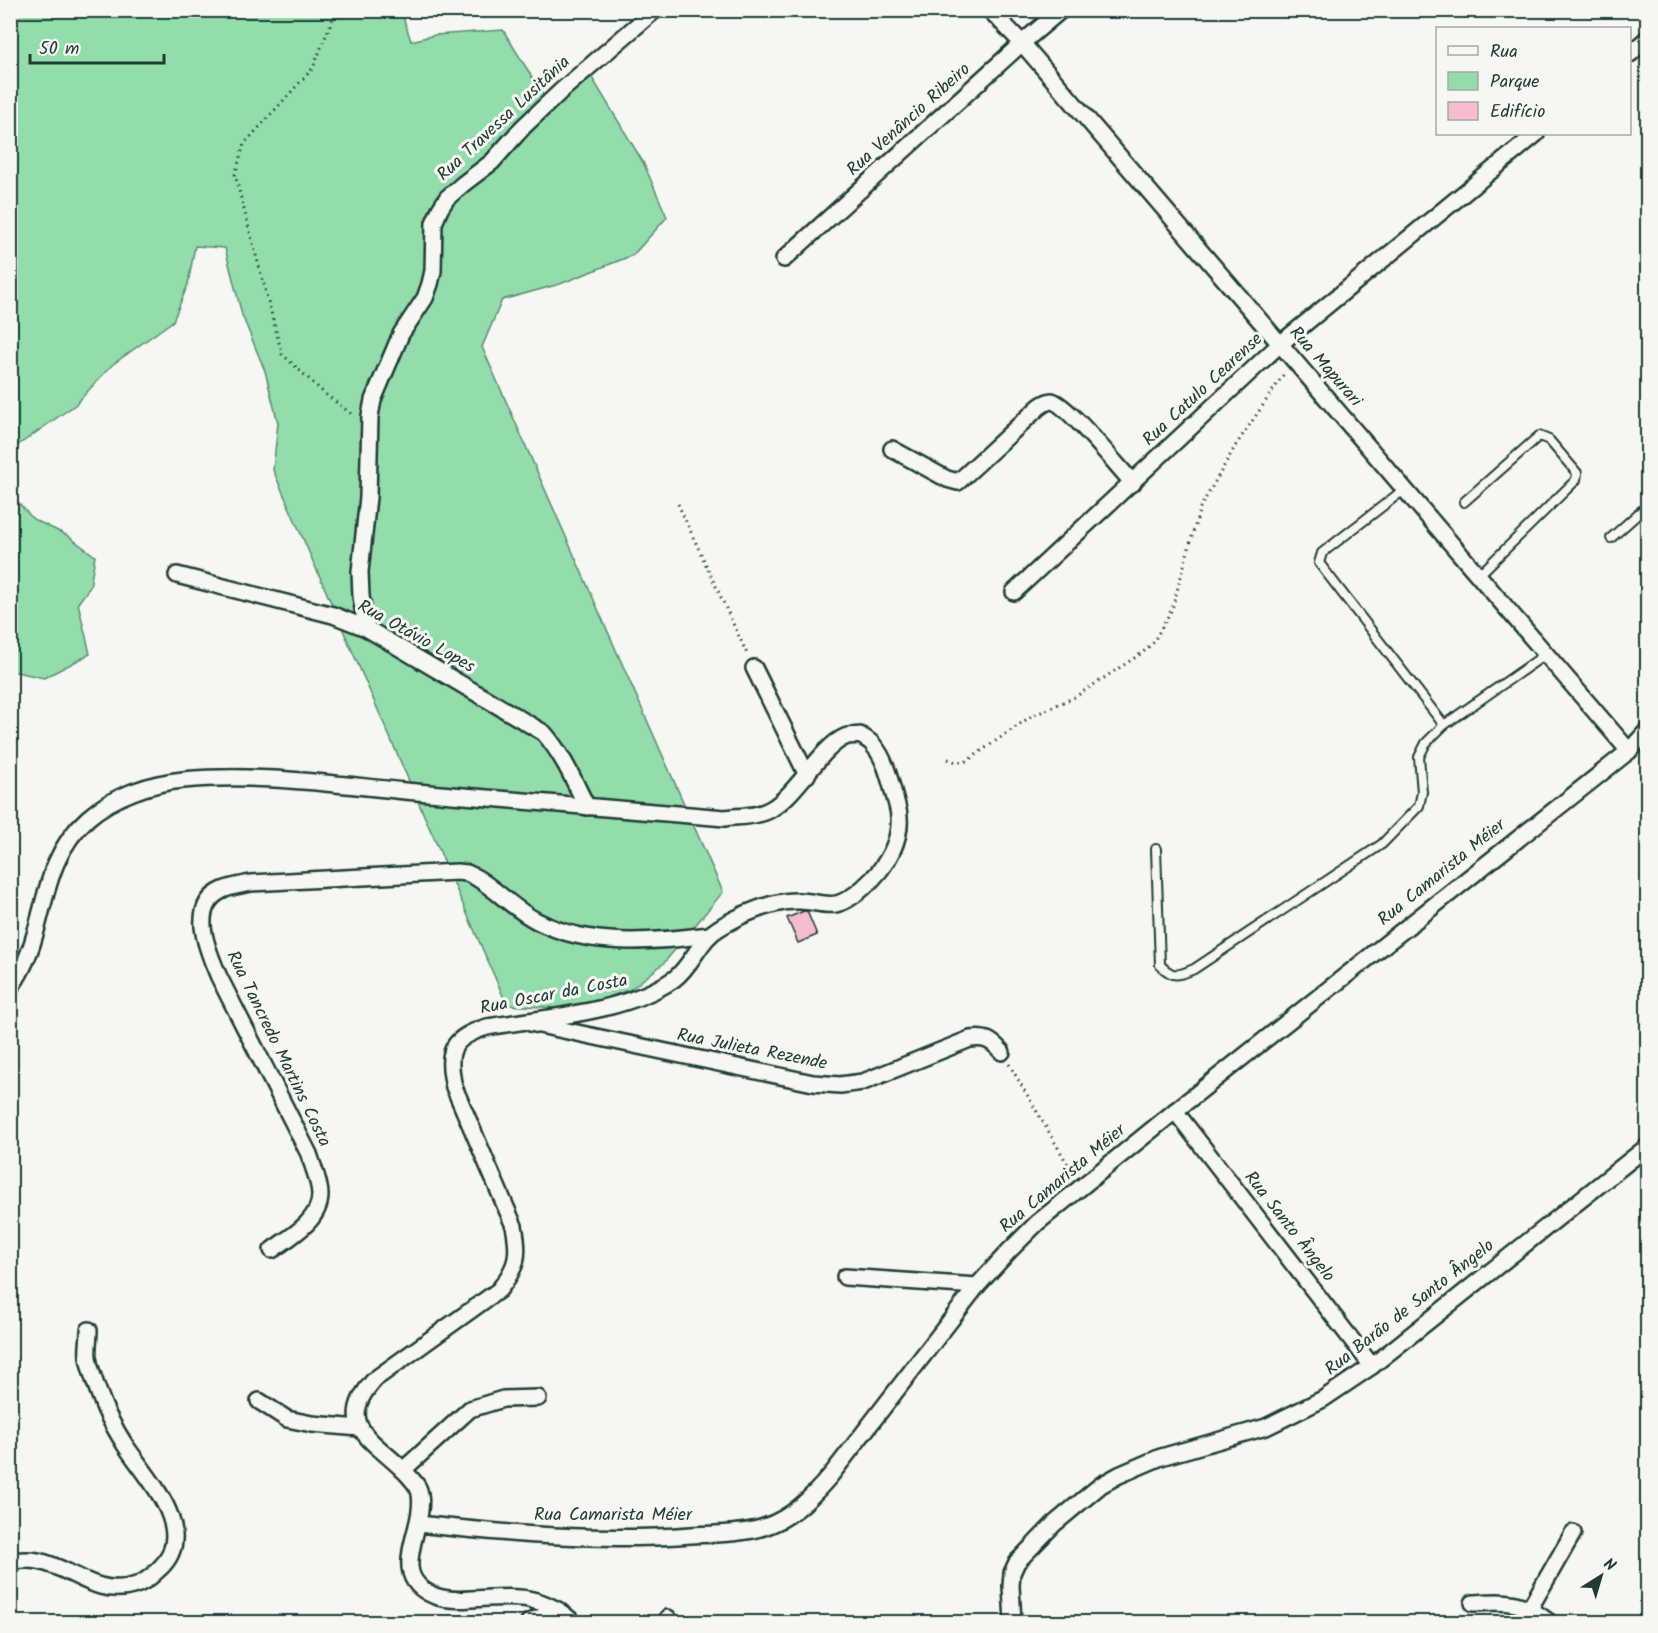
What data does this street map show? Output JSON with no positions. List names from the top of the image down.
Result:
{
  "streets": {
    "street": [
      "Rua Travessa Lusitânia",
      "Rua Venâncio Ribeiro",
      "Rua Mapurari",
      "Rua Catulo Cearense",
      "Rua Otávio Lopes",
      "Rua Camarista Méier",
      "Rua Oscar da Costa",
      "Rua Tancredo Martins Costa",
      "Rua Julieta Rezende",
      "Rua Santo Ângelo",
      "Rua Barão de Santo Ângelo"
    ]
  },
  "crossings": [
    ["Rua Travessa Lusitânia", "Rua Otávio Lopes"],
    ["Rua Venâncio Ribeiro", "Rua Mapurari"],
    ["Rua Mapurari", "Rua Catulo Cearense"],
    ["Rua Mapurari", "Rua Camarista Méier"],
    ["Rua Otávio Lopes", "Rua Oscar da Costa"],
    ["Rua Camarista Méier", "Rua Santo Ângelo"],
    ["Rua Oscar da Costa", "Rua Tancredo Martins Costa"],
    ["Rua Oscar da Costa", "Rua Julieta Rezende"],
    ["Rua Santo Ângelo", "Rua Barão de Santo Ângelo"]
  ],
  "legend": ["Rua", "Parque", "Edifício"],
  "scale_bar": "50 m",
  "north": "top right"
}
